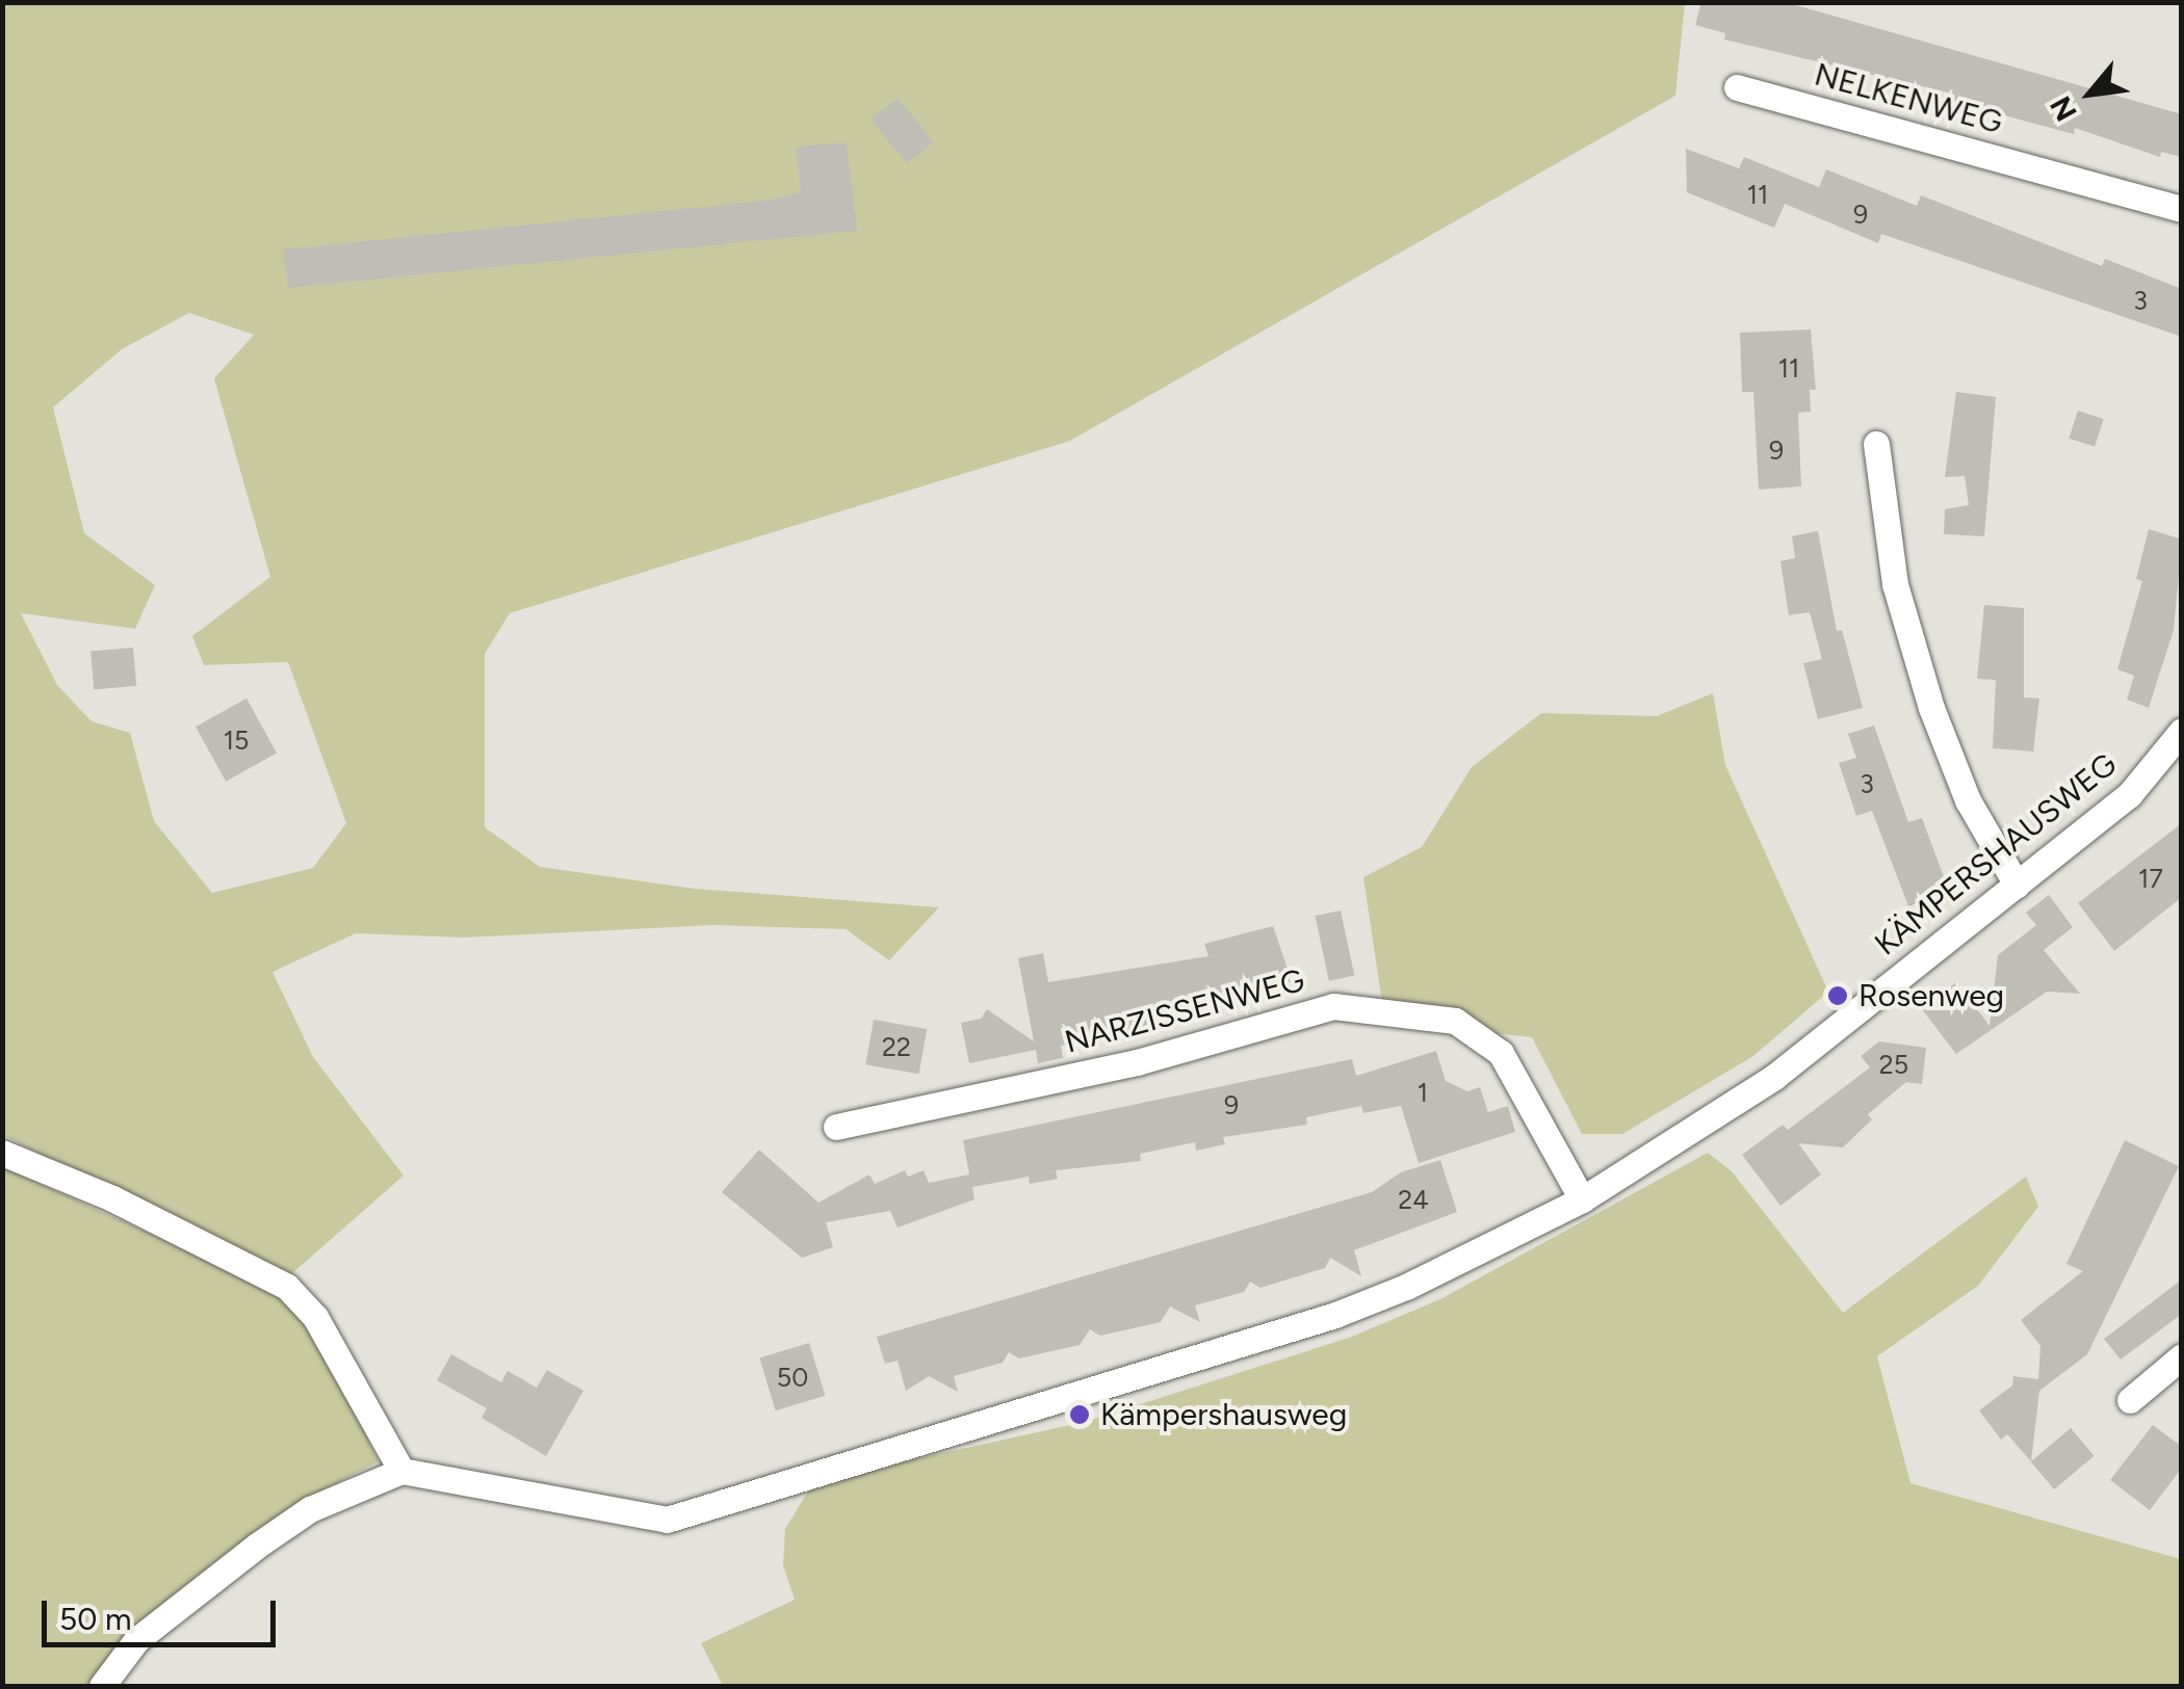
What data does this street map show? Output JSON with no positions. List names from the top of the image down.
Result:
{
  "streets": {
    "street": ["NELKENWEG", "KÄMPERSHAUSWEG", "NARZISSENWEG"]
  },
  "crossings": [
    ["KÄMPERSHAUSWEG", "NARZISSENWEG"]
  ],
  "places": ["Rosenweg", "Kämpershausweg"],
  "house_numbers": [
    "11",
    "9",
    "3",
    "11",
    "9",
    "15",
    "3",
    "17",
    "22",
    "25",
    "1",
    "9",
    "24",
    "50"
  ],
  "scale_bar": "50 m",
  "north": "bottom left"
}
